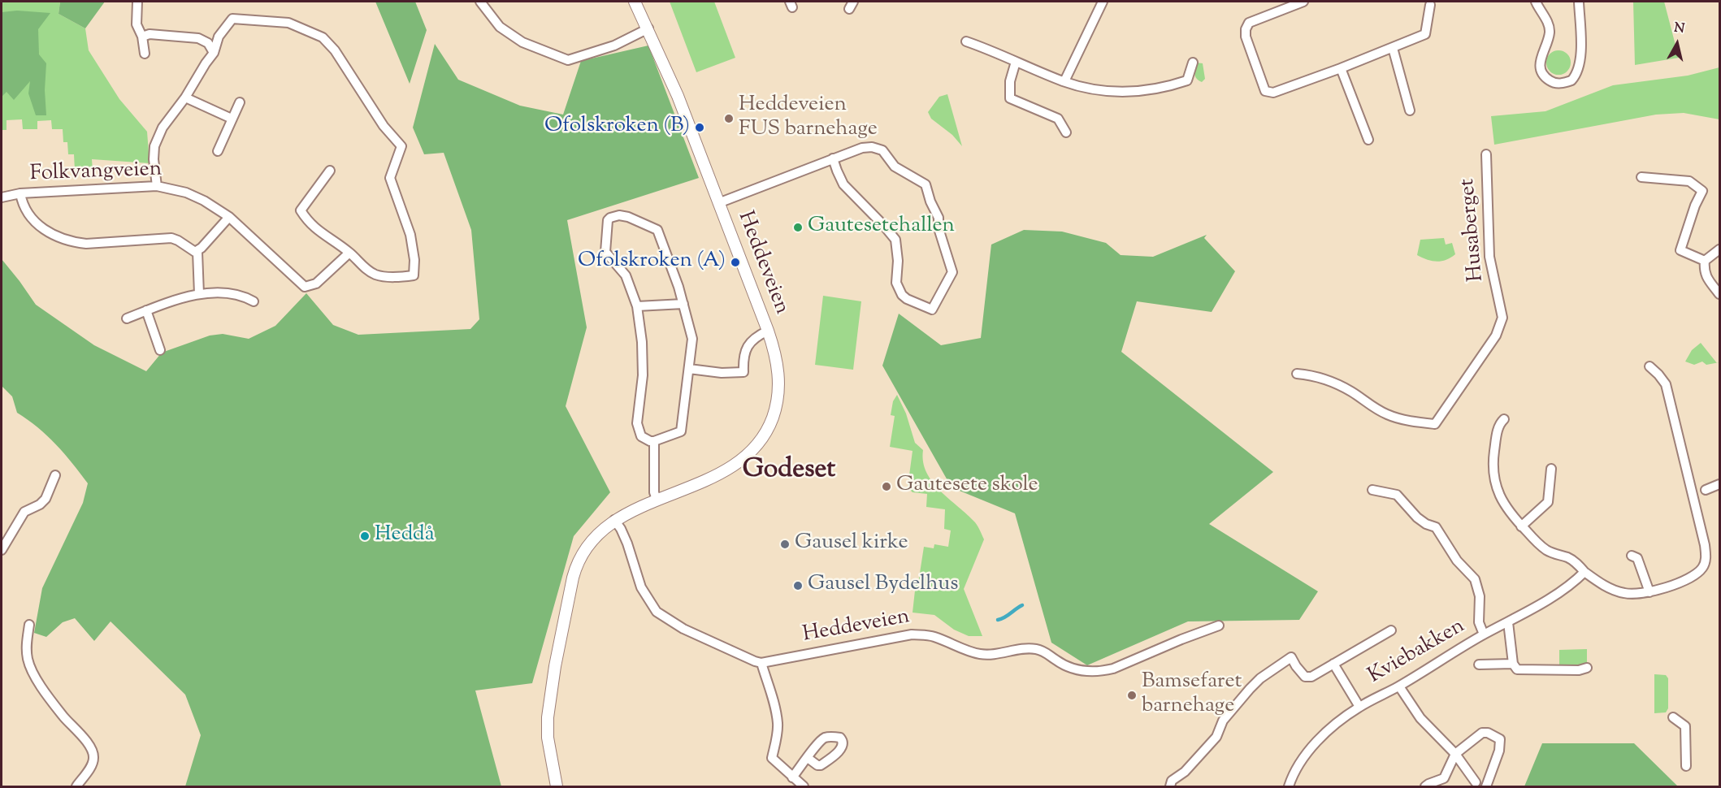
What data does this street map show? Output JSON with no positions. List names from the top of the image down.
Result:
{
  "streets": {
    "street": [
      "Folkvangveien",
      "Husaberget",
      "Heddeveien",
      "Kviebakken"
    ]
  },
  "districts": ["Godeset"],
  "places": [
    "Heddeveien FUS barnehage",
    "Ofolskroken (B)",
    "Gautesetehallen",
    "Ofolskroken (A)",
    "Gautesete skole",
    "Heddå",
    "Gausel kirke",
    "Gausel Bydelhus",
    "Bamsefaret barnehage"
  ],
  "north": "top"
}
